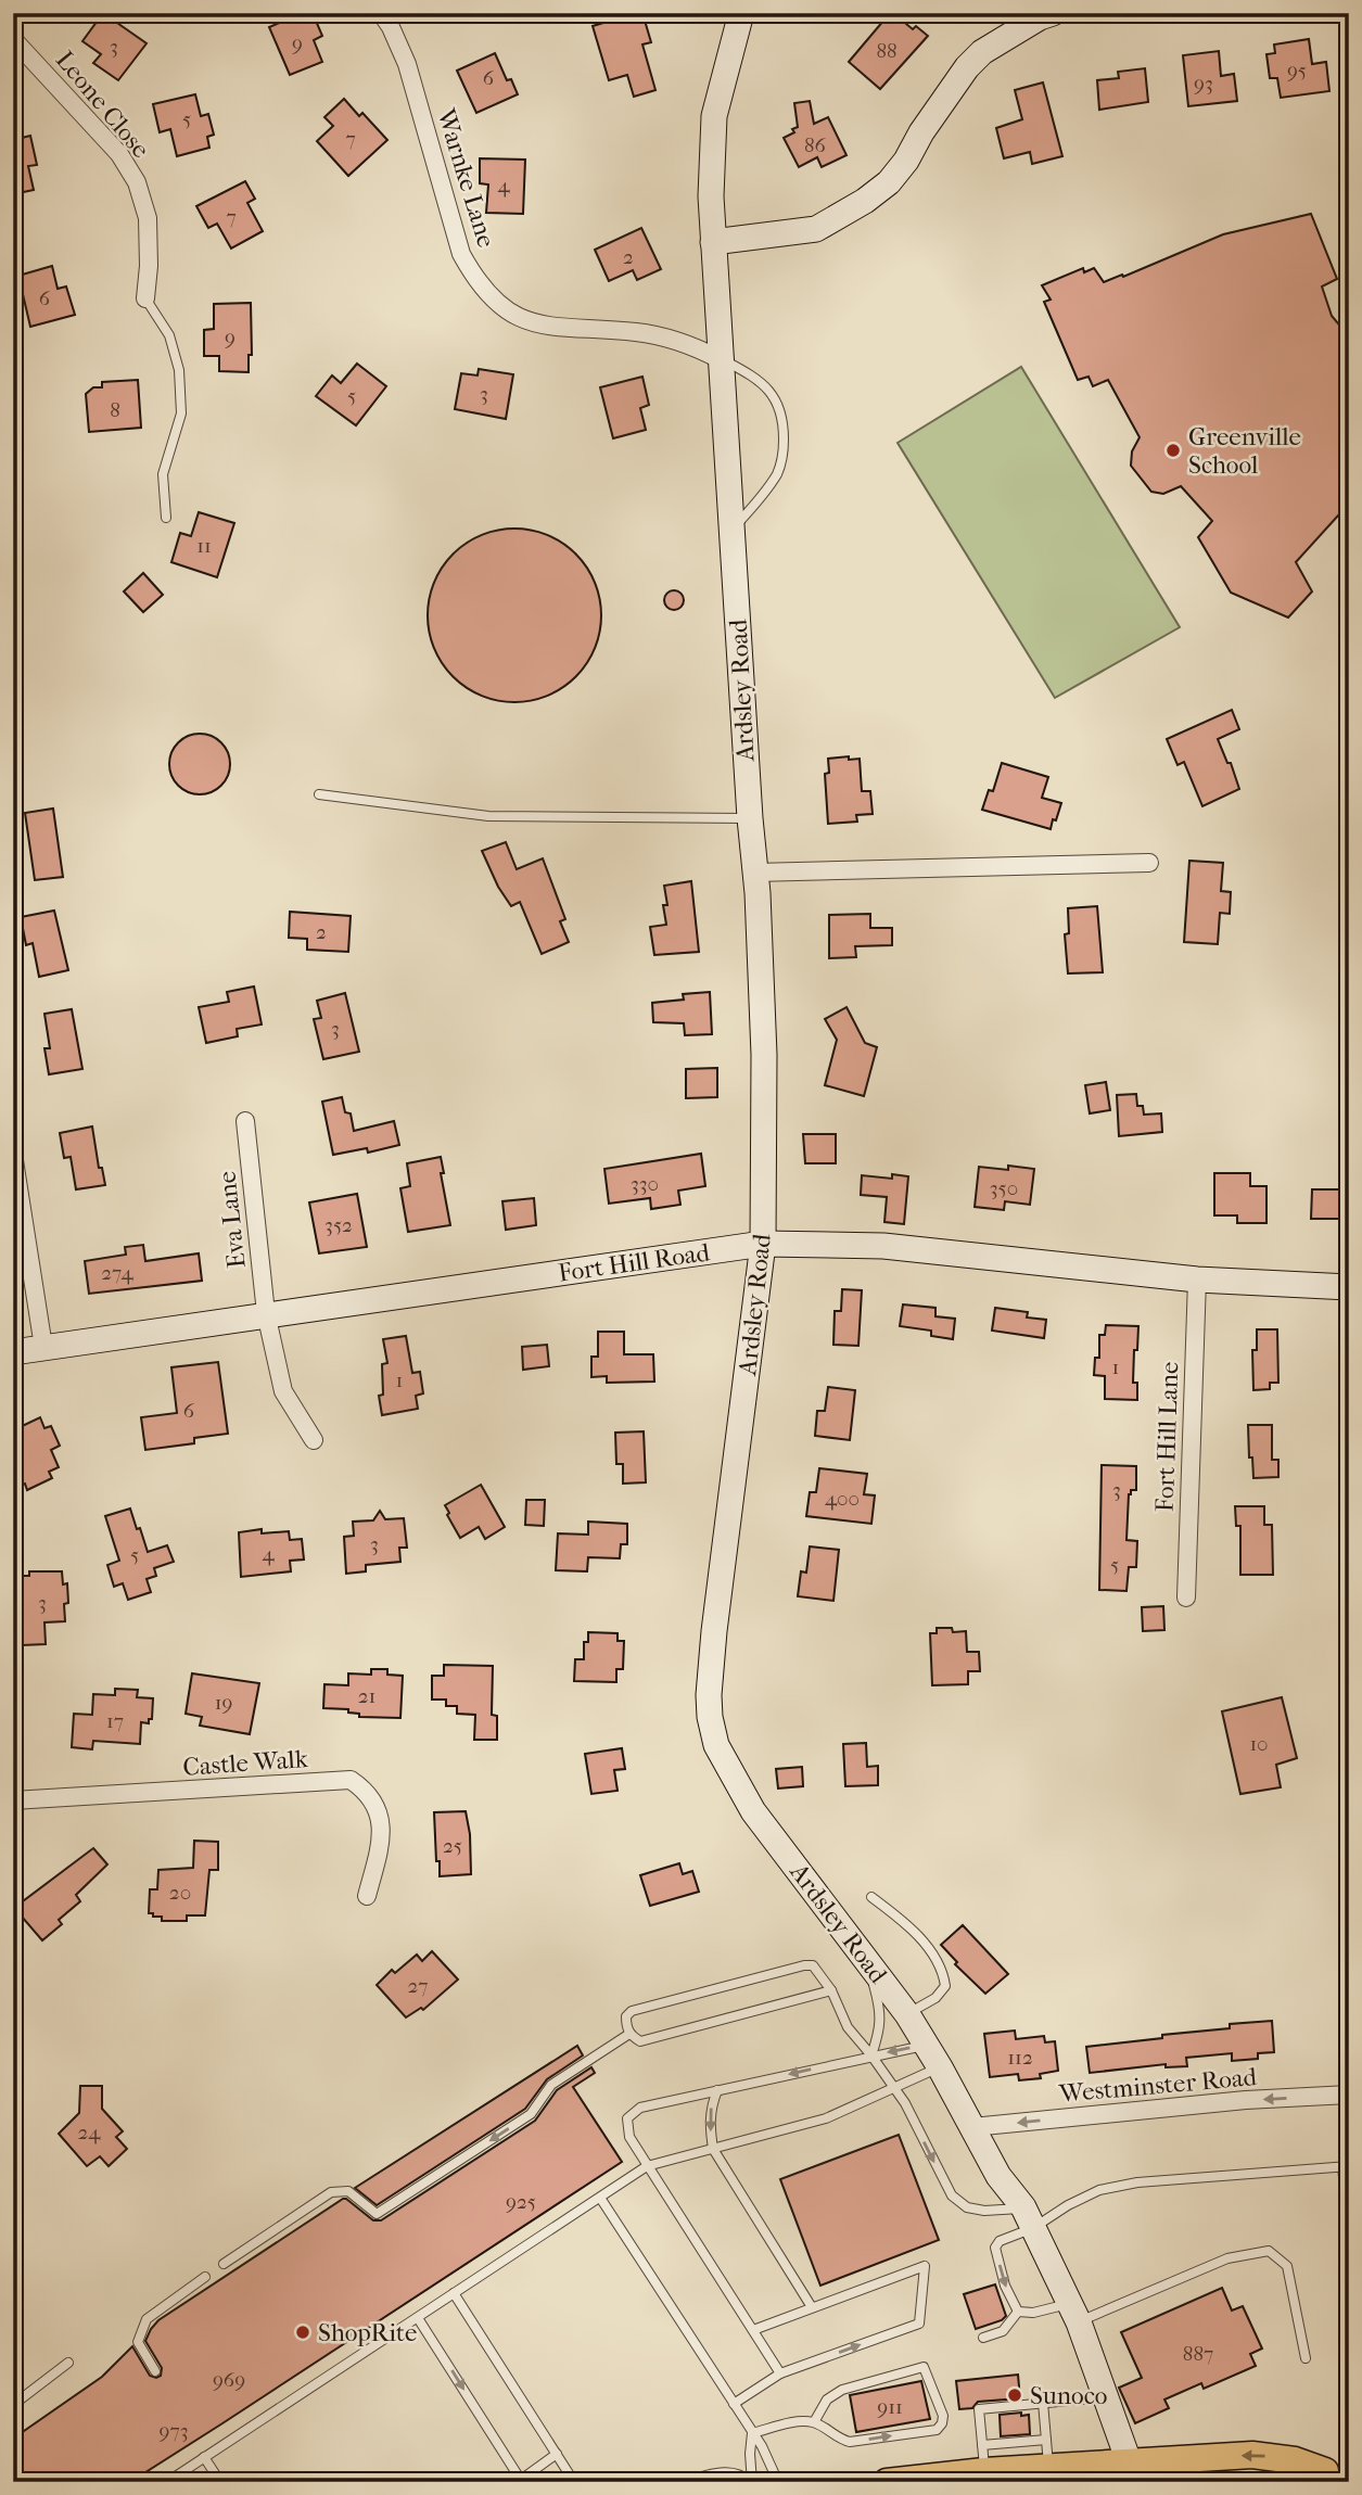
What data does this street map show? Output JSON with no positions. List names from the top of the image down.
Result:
{
  "streets": {
    "main road": ["Ardsley Road", "Fort Hill Road"],
    "street": [
      "Leone Close",
      "Warnke Lane",
      "Eva Lane",
      "Fort Hill Lane",
      "Castle Walk",
      "Westminster Road"
    ]
  },
  "crossings": [
    ["Warnke Lane", "Ardsley Road"],
    ["Ardsley Road", "Fort Hill Road"],
    ["Ardsley Road", "Westminster Road"],
    ["Eva Lane", "Fort Hill Road"],
    ["Fort Hill Road", "Fort Hill Lane"]
  ],
  "one_way": ["Westminster Road"],
  "places": ["Greenville School", "ShopRite", "Sunoco"],
  "house_numbers": [
    "9",
    "3",
    "88",
    "95",
    "6",
    "93",
    "5",
    "7",
    "86",
    "4",
    "7",
    "2",
    "6",
    "9",
    "3",
    "5",
    "8",
    "11",
    "2",
    "3",
    "330",
    "350",
    "352",
    "274",
    "1",
    "1",
    "6",
    "3",
    "400",
    "3",
    "4",
    "5",
    "5",
    "3",
    "21",
    "19",
    "17",
    "10",
    "25",
    "20",
    "27",
    "112",
    "24",
    "925",
    "887",
    "969",
    "911",
    "973"
  ]
}
